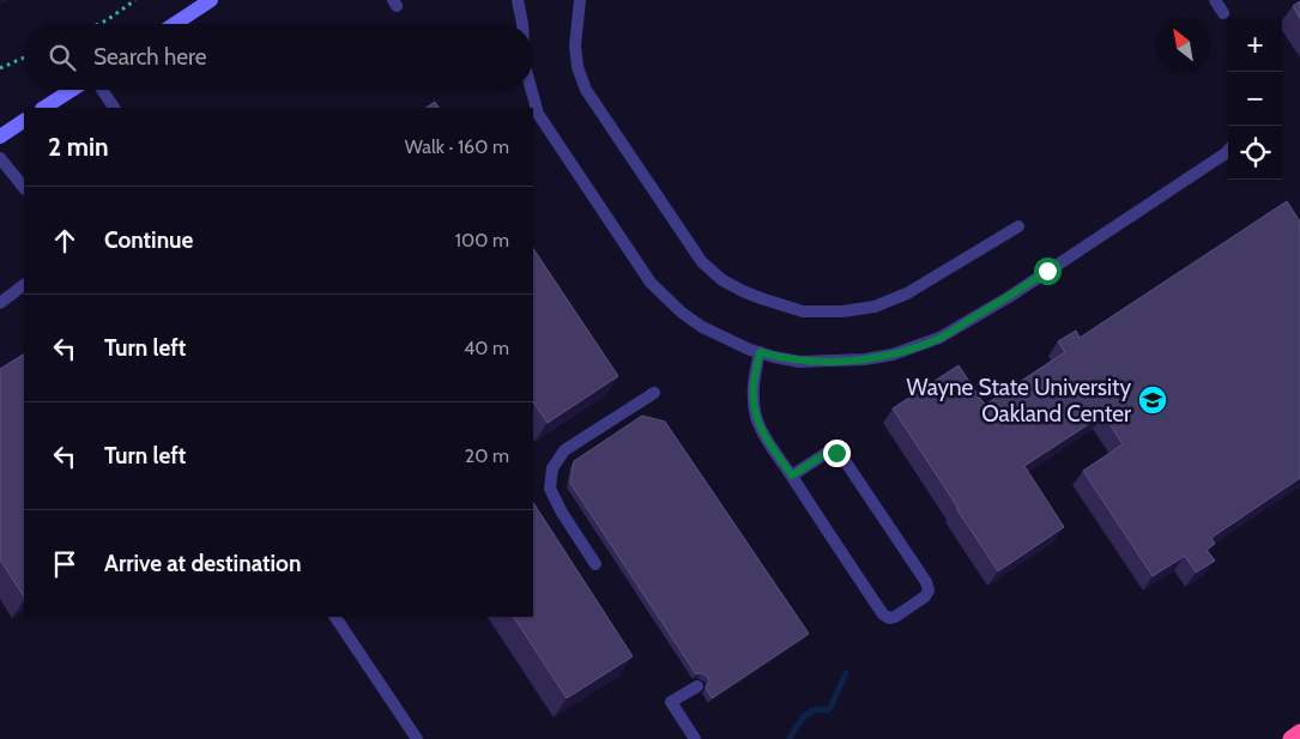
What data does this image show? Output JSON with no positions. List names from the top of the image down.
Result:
{
  "places": {
    "school or university": ["Wayne State University Oakland Center"]
  },
  "north": "top left",
  "page": {
    "map_buttons": ["+", "−"],
    "search": "Search here",
    "heading": ["2 min", "Walk · 160 m"],
    "list": [
      ["Continue", "100 m"],
      ["Turn left", "40 m"],
      ["Turn left", "20 m"],
      "Arrive at destination"
    ]
  }
}
